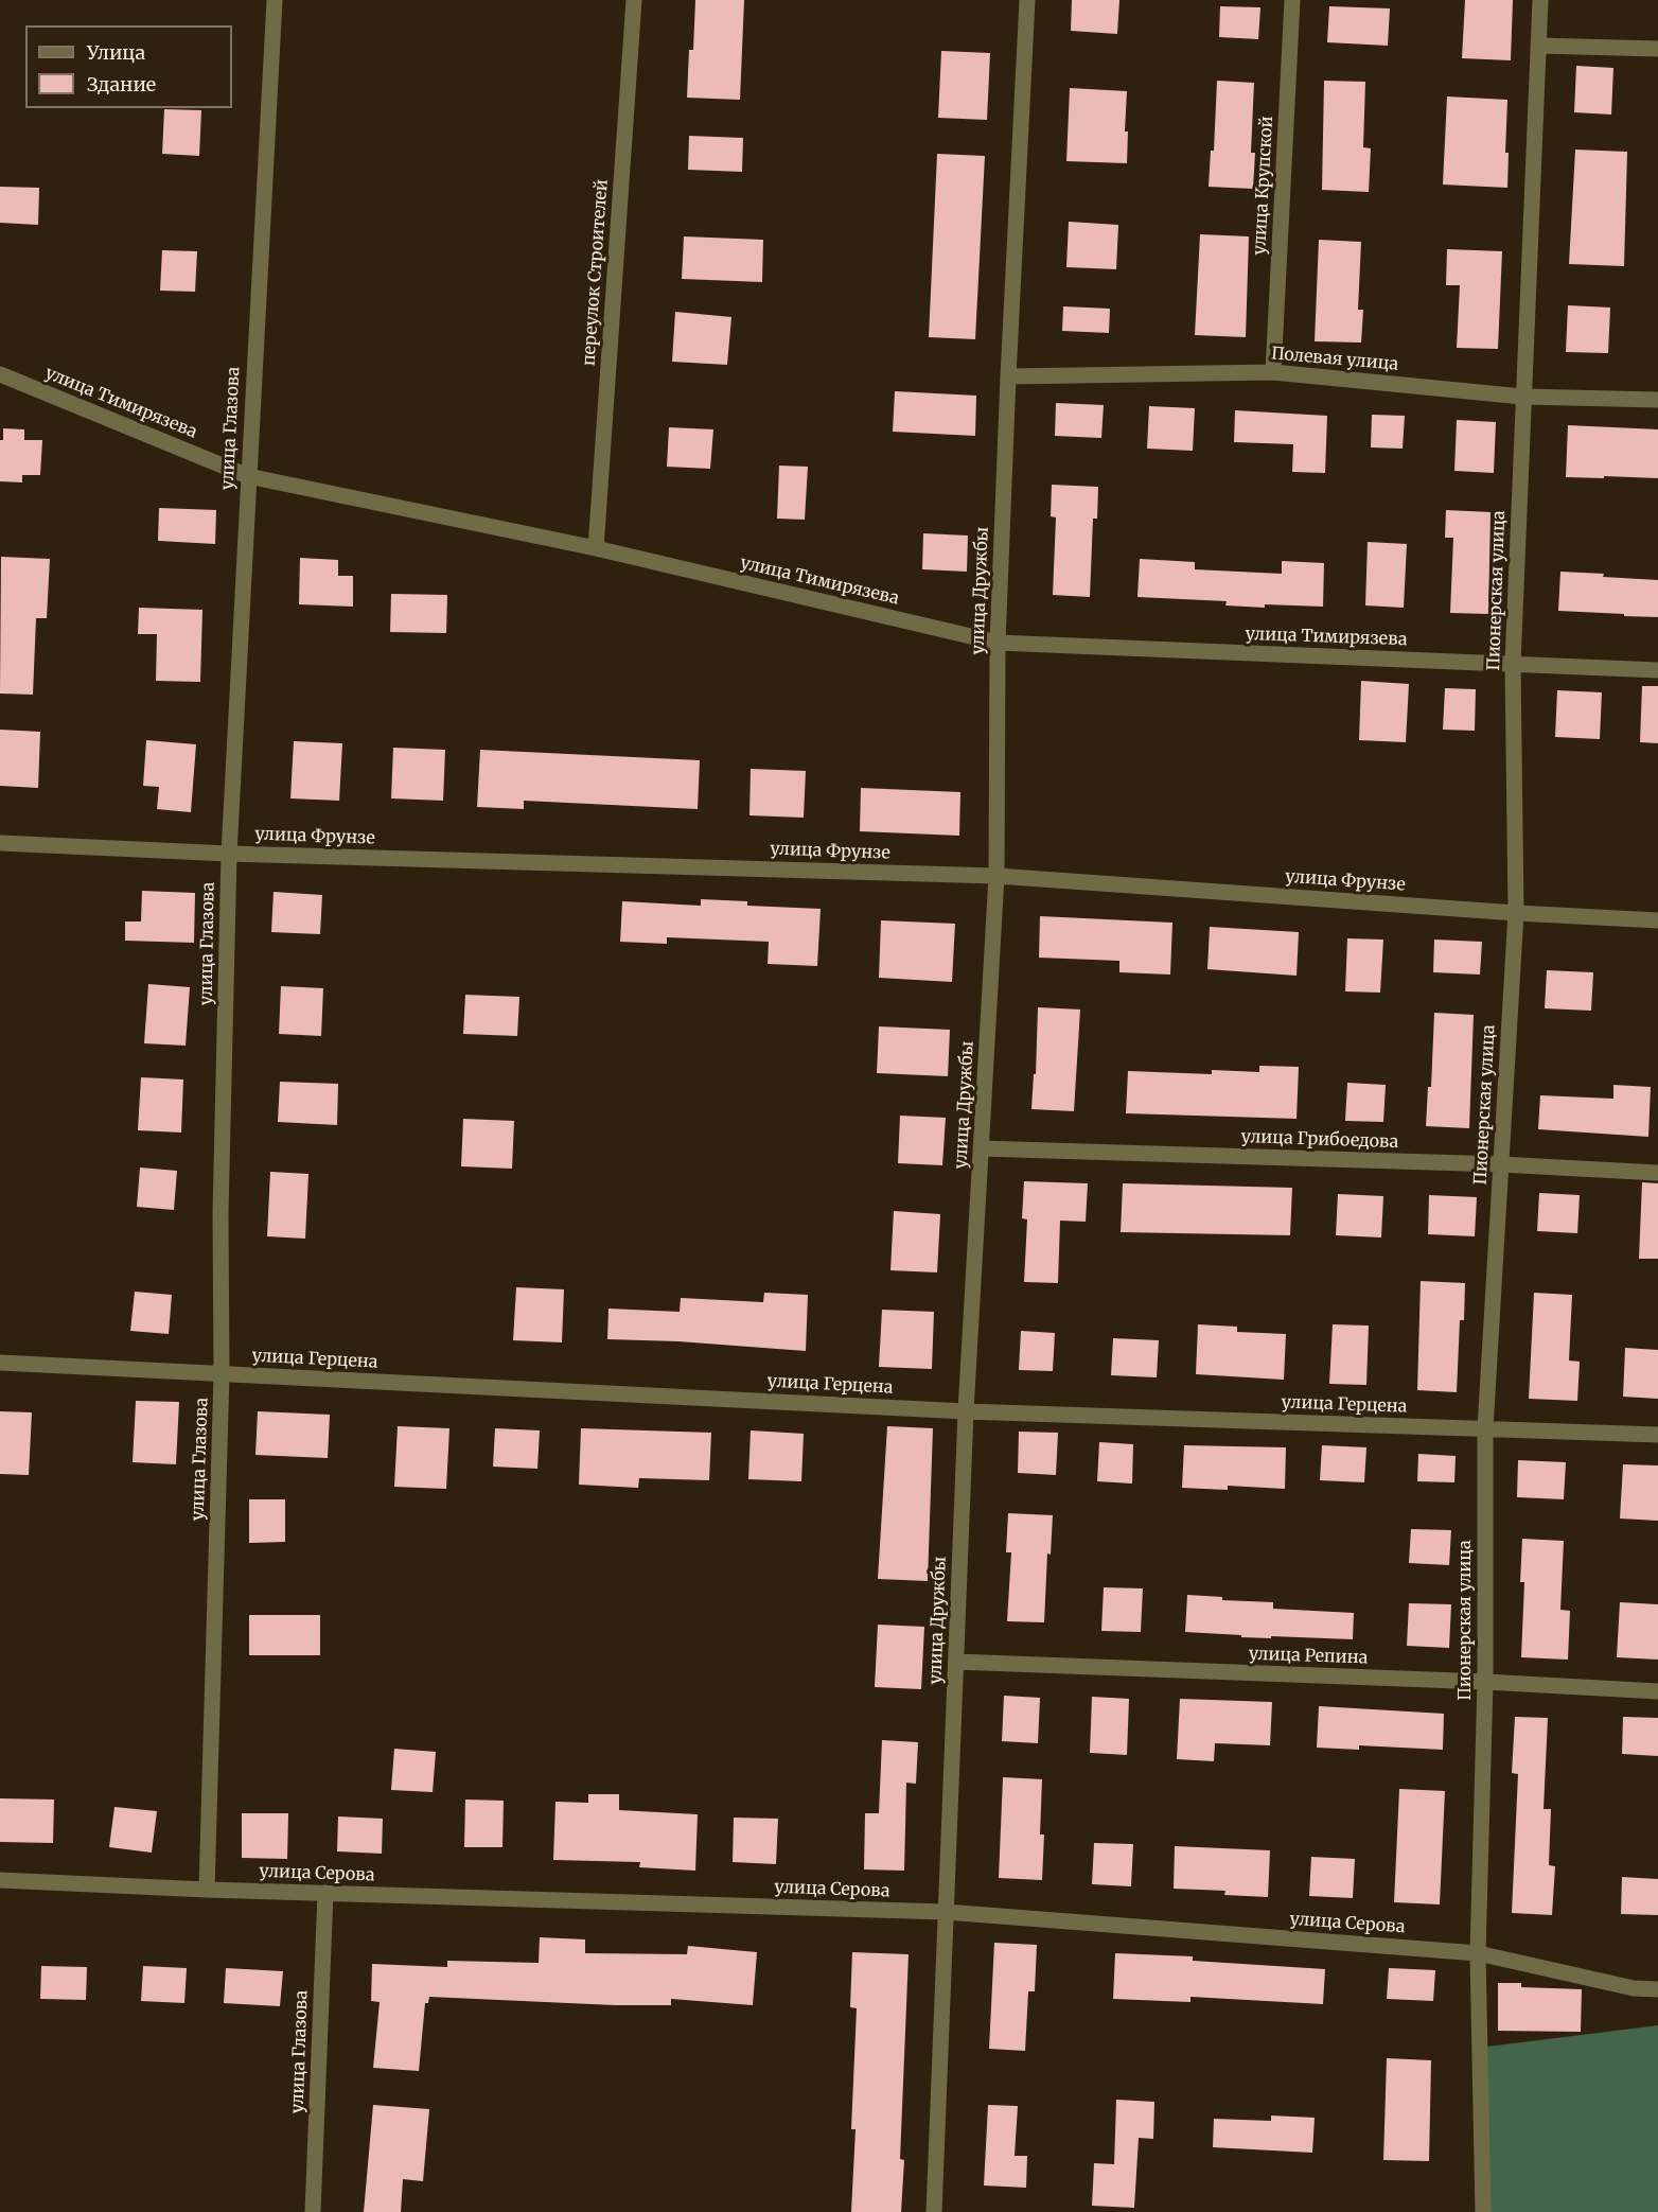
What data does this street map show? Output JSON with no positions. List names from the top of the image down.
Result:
{
  "streets": {
    "street": [
      "улица Крупской",
      "переулок Строителей",
      "Полевая улица",
      "улица Тимирязева",
      "улица Глазова",
      "улица Дружбы",
      "Пионерская улица",
      "улица Фрунзе",
      "улица Грибоедова",
      "улица Герцена",
      "улица Репина",
      "улица Серова"
    ]
  },
  "crossings": [
    ["улица Крупской", "Полевая улица"],
    ["переулок Строителей", "улица Тимирязева"],
    ["Полевая улица", "улица Дружбы"],
    ["Полевая улица", "Пионерская улица"],
    ["улица Тимирязева", "улица Глазова"],
    ["улица Тимирязева", "улица Дружбы"],
    ["улица Тимирязева", "Пионерская улица"],
    ["улица Глазова", "улица Фрунзе"],
    ["улица Глазова", "улица Герцена"],
    ["улица Глазова", "улица Серова"],
    ["улица Дружбы", "улица Фрунзе"],
    ["улица Дружбы", "улица Грибоедова"],
    ["улица Дружбы", "улица Герцена"],
    ["улица Дружбы", "улица Репина"],
    ["улица Дружбы", "улица Серова"],
    ["Пионерская улица", "улица Фрунзе"],
    ["Пионерская улица", "улица Грибоедова"],
    ["Пионерская улица", "улица Герцена"],
    ["Пионерская улица", "улица Репина"],
    ["Пионерская улица", "улица Серова"]
  ],
  "legend": ["Улица", "Здание"]
}
